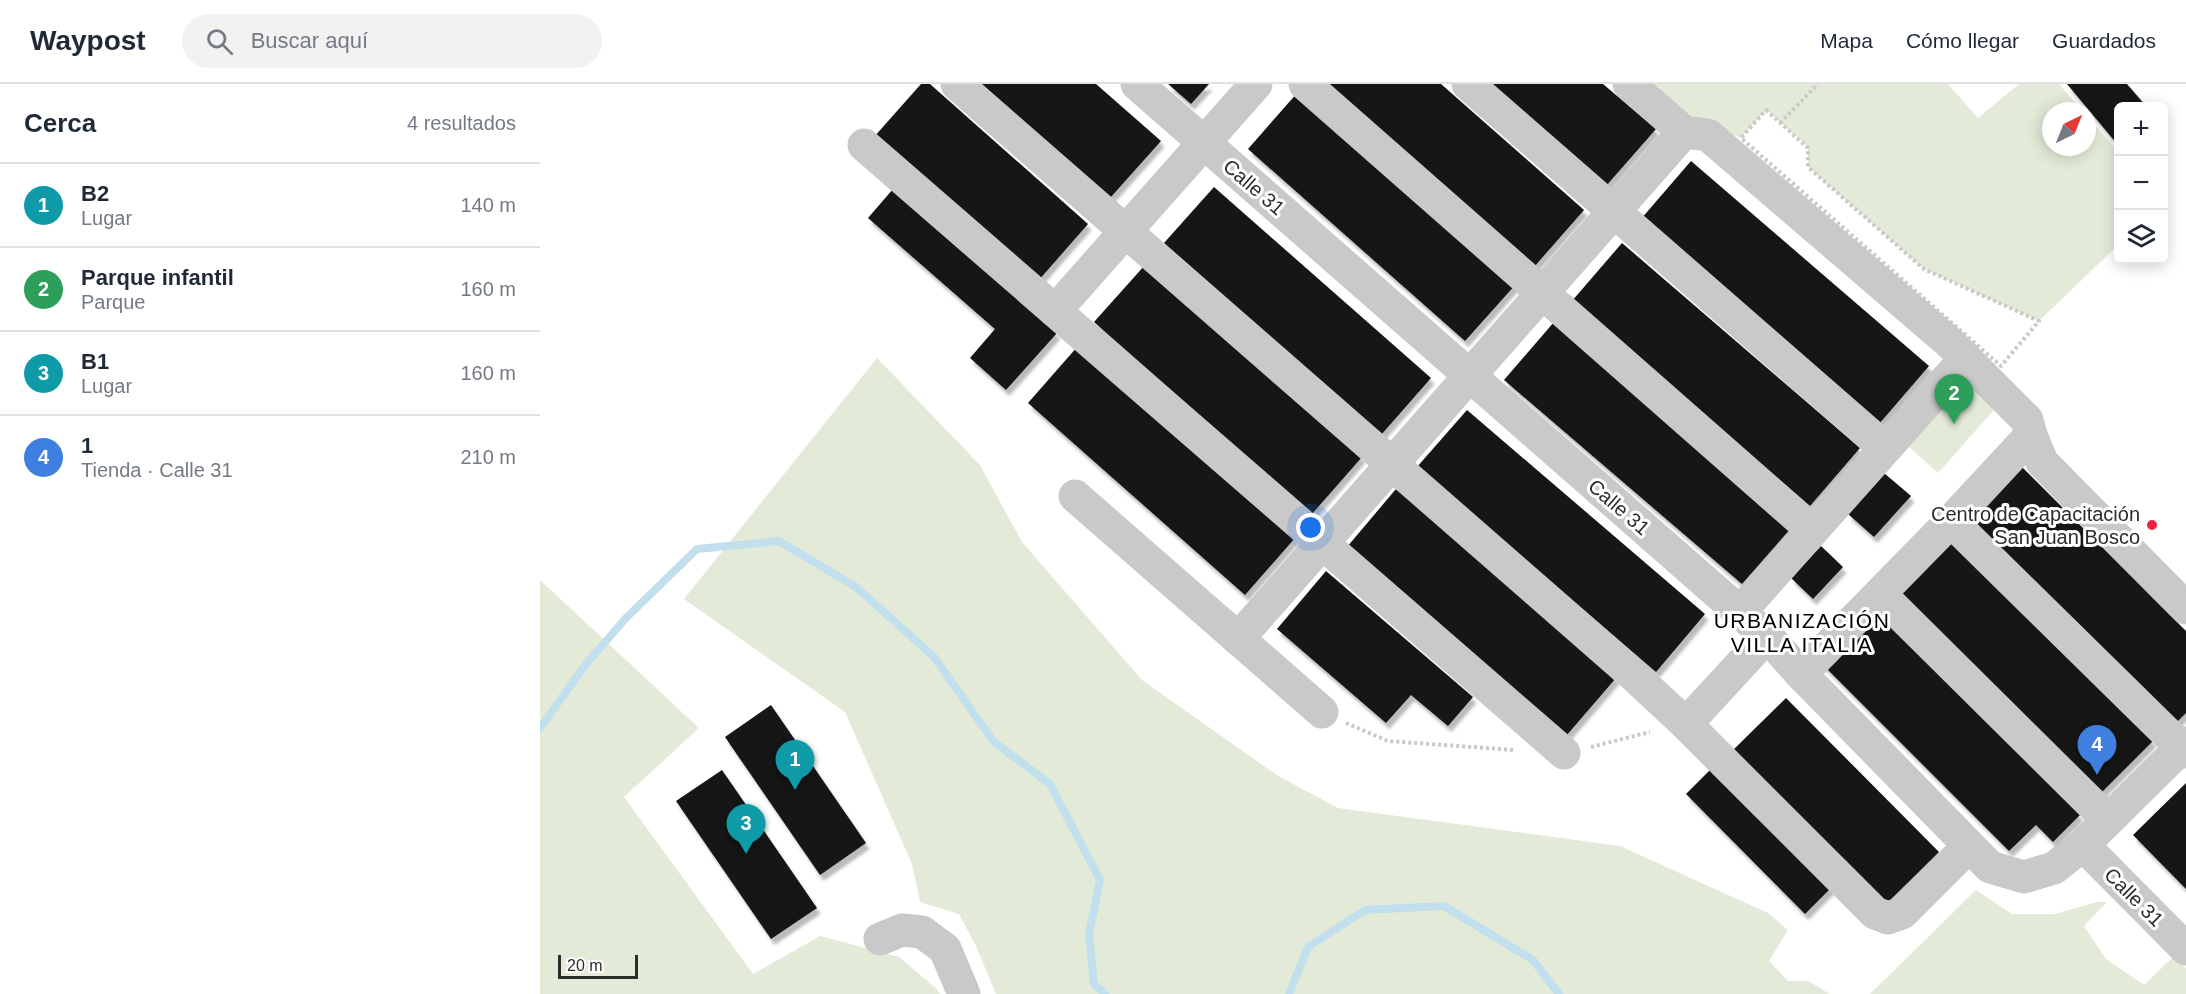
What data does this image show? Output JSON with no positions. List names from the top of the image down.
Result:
{
  "streets": {
    "street": ["Calle 31"]
  },
  "districts": ["URBANIZACIÓN VILLA ITALIA"],
  "places": ["Centro de Capacitación San Juan Bosco"],
  "scale_bar": "20 m",
  "north": "top right",
  "page": {
    "header": "Waypost",
    "search": "Buscar aquí",
    "nav": ["Mapa", "Cómo llegar", "Guardados"],
    "heading": ["Cerca", "4 resultados"],
    "map_buttons": ["+", "−"],
    "list": [
      {
        "mark": "1",
        "name": "B2",
        "note": "Lugar",
        "value": "140 m"
      },
      {
        "mark": "2",
        "name": "Parque infantil",
        "note": "Parque",
        "value": "160 m"
      },
      {
        "mark": "3",
        "name": "B1",
        "note": "Lugar",
        "value": "160 m"
      },
      {
        "mark": "4",
        "name": "1",
        "note": "Tienda · Calle 31",
        "value": "210 m"
      }
    ],
    "pins": [
      "2",
      "4",
      "1",
      "3"
    ],
    "scale": "20 m"
  }
}
